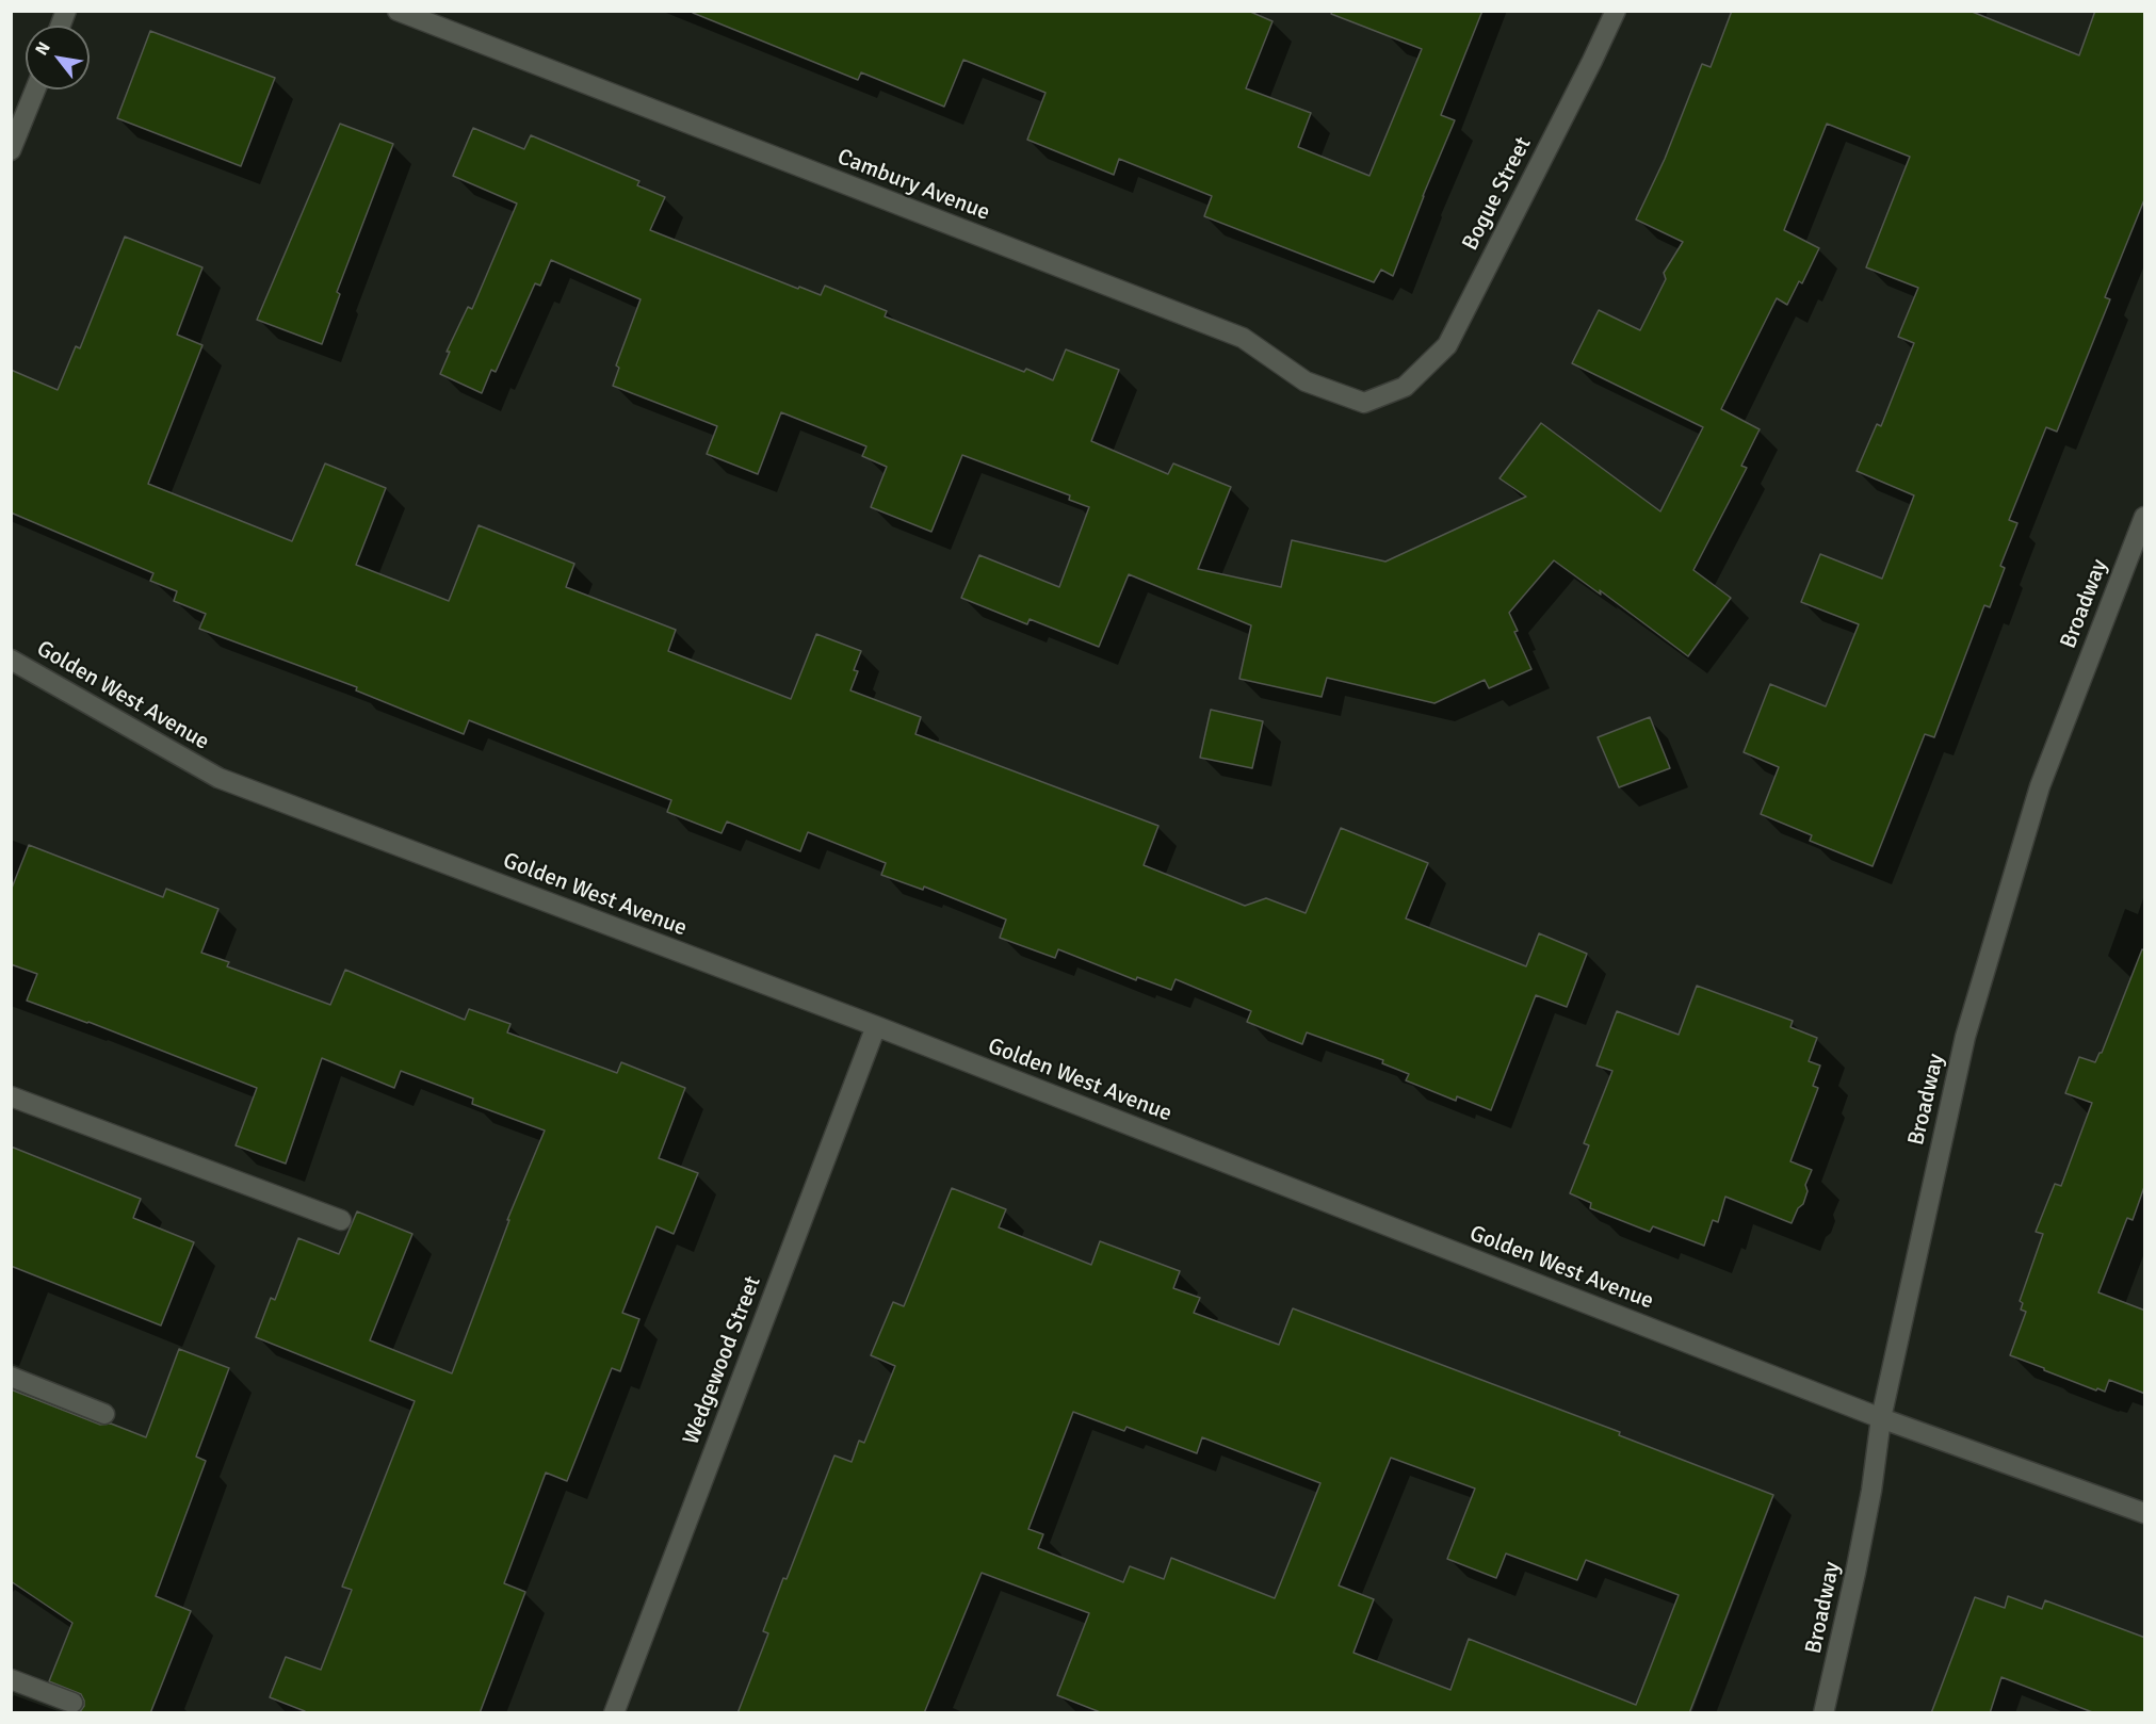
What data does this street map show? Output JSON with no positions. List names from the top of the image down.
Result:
{
  "streets": {
    "street": [
      "Cambury Avenue",
      "Bogue Street",
      "Broadway",
      "Golden West Avenue",
      "Wedgewood Street"
    ]
  },
  "crossings": [
    ["Cambury Avenue", "Bogue Street"],
    ["Broadway", "Golden West Avenue"],
    ["Golden West Avenue", "Wedgewood Street"]
  ],
  "north": "top left"
}
